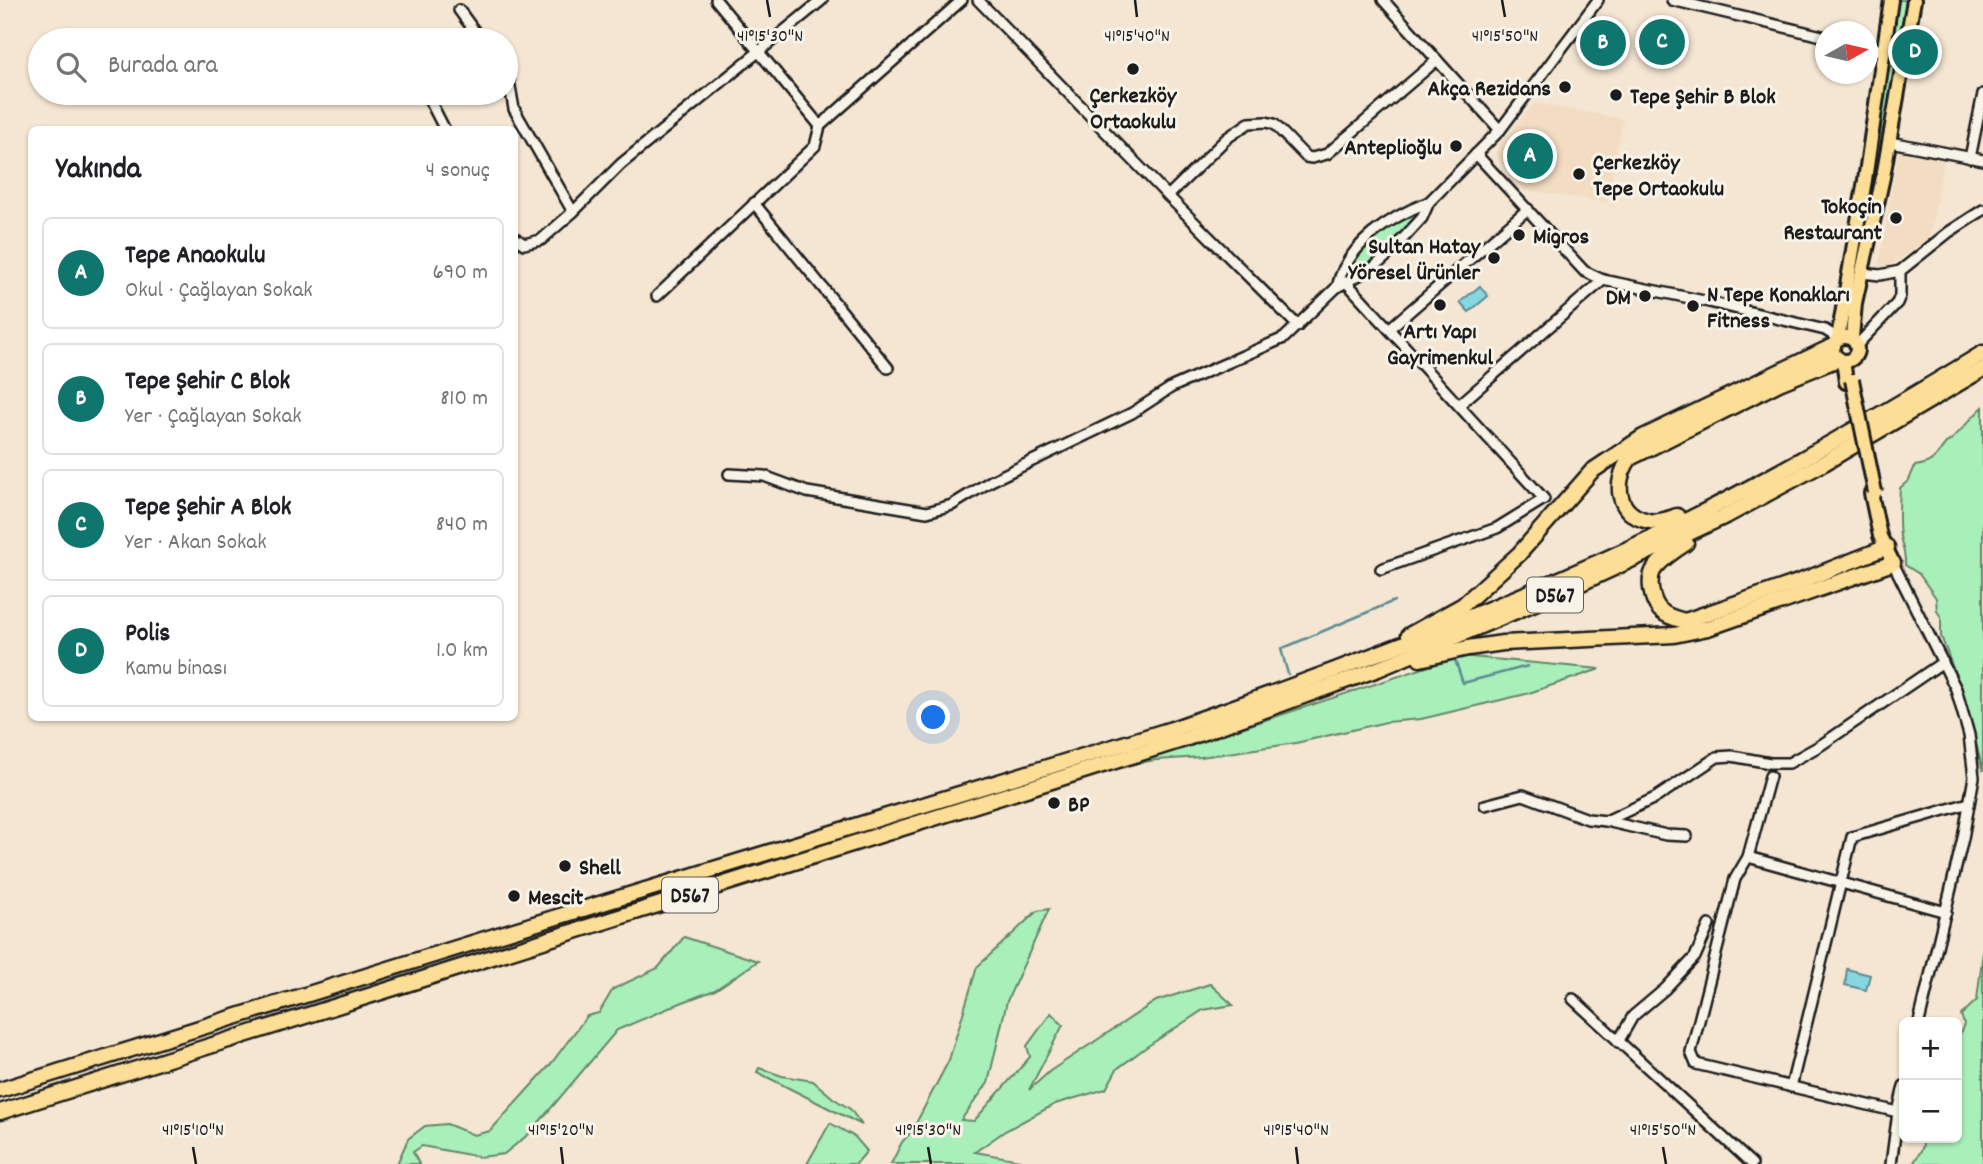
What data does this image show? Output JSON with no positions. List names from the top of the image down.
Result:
{
  "streets": {
    "highway": ["D567"]
  },
  "places": [
    "Çerkezköy Ortaokulu",
    "Akça Rezidans",
    "Tepe Şehir B Blok",
    "Anteplioğlu",
    "Çerkezköy Tepe Ortaokulu",
    "Tokoçin Restaurant",
    "Migros",
    "Sultan Hatay Yöresel Ürünler",
    "DM",
    "Artı Yapı Gayrimenkul",
    "N Tepe Konakları Fitness",
    "BP",
    "Shell",
    "Mescit"
  ],
  "north": "right",
  "page": {
    "pins": [
      "C",
      "B",
      "D",
      "A"
    ],
    "search": "Burada ara",
    "heading": ["Yakında", "4 sonuç"],
    "list": [
      {
        "mark": "A",
        "name": "Tepe Anaokulu",
        "note": "Okul · Çağlayan Sokak",
        "value": "690 m"
      },
      {
        "mark": "B",
        "name": "Tepe Şehir C Blok",
        "note": "Yer · Çağlayan Sokak",
        "value": "810 m"
      },
      {
        "mark": "C",
        "name": "Tepe Şehir A Blok",
        "note": "Yer · Akan Sokak",
        "value": "840 m"
      },
      {
        "mark": "D",
        "name": "Polis",
        "note": "Kamu binası",
        "value": "1.0 km"
      }
    ],
    "map_buttons": ["+", "−"]
  },
  "coordinates": [
    "41°15'30\"N",
    "41°15'40\"N",
    "41°15'50\"N",
    "41°15'10\"N",
    "41°15'20\"N"
  ]
}
